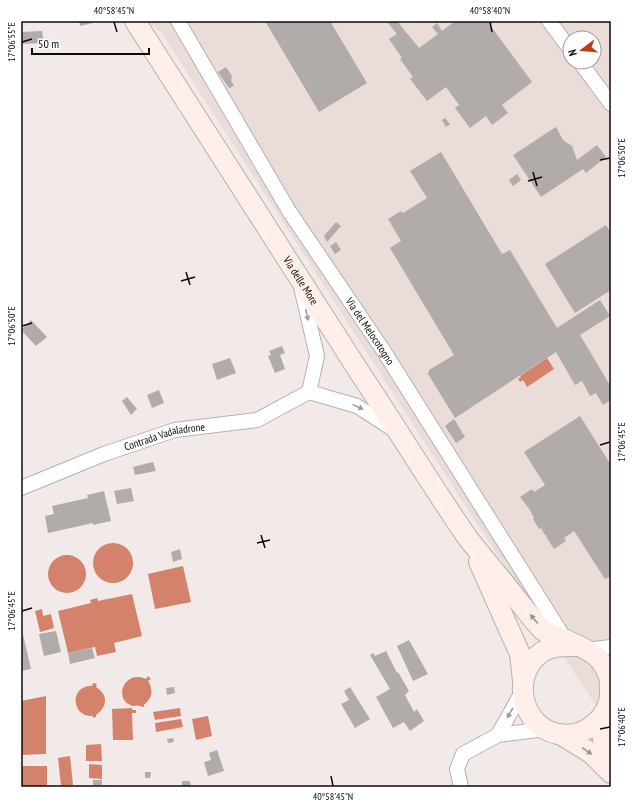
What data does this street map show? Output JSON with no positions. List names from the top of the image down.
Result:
{
  "streets": {
    "main road": ["Via delle More"],
    "street": ["Via del Melocotogno", "Contrada Vadaladrone"]
  },
  "scale_bar": "50 m",
  "north": "left",
  "coordinates": [
    "40°58'45\"N",
    "40°58'40\"N",
    "17°06'55\"E",
    "17°06'50\"E",
    "17°06'45\"E",
    "17°06'40\"E"
  ]
}
